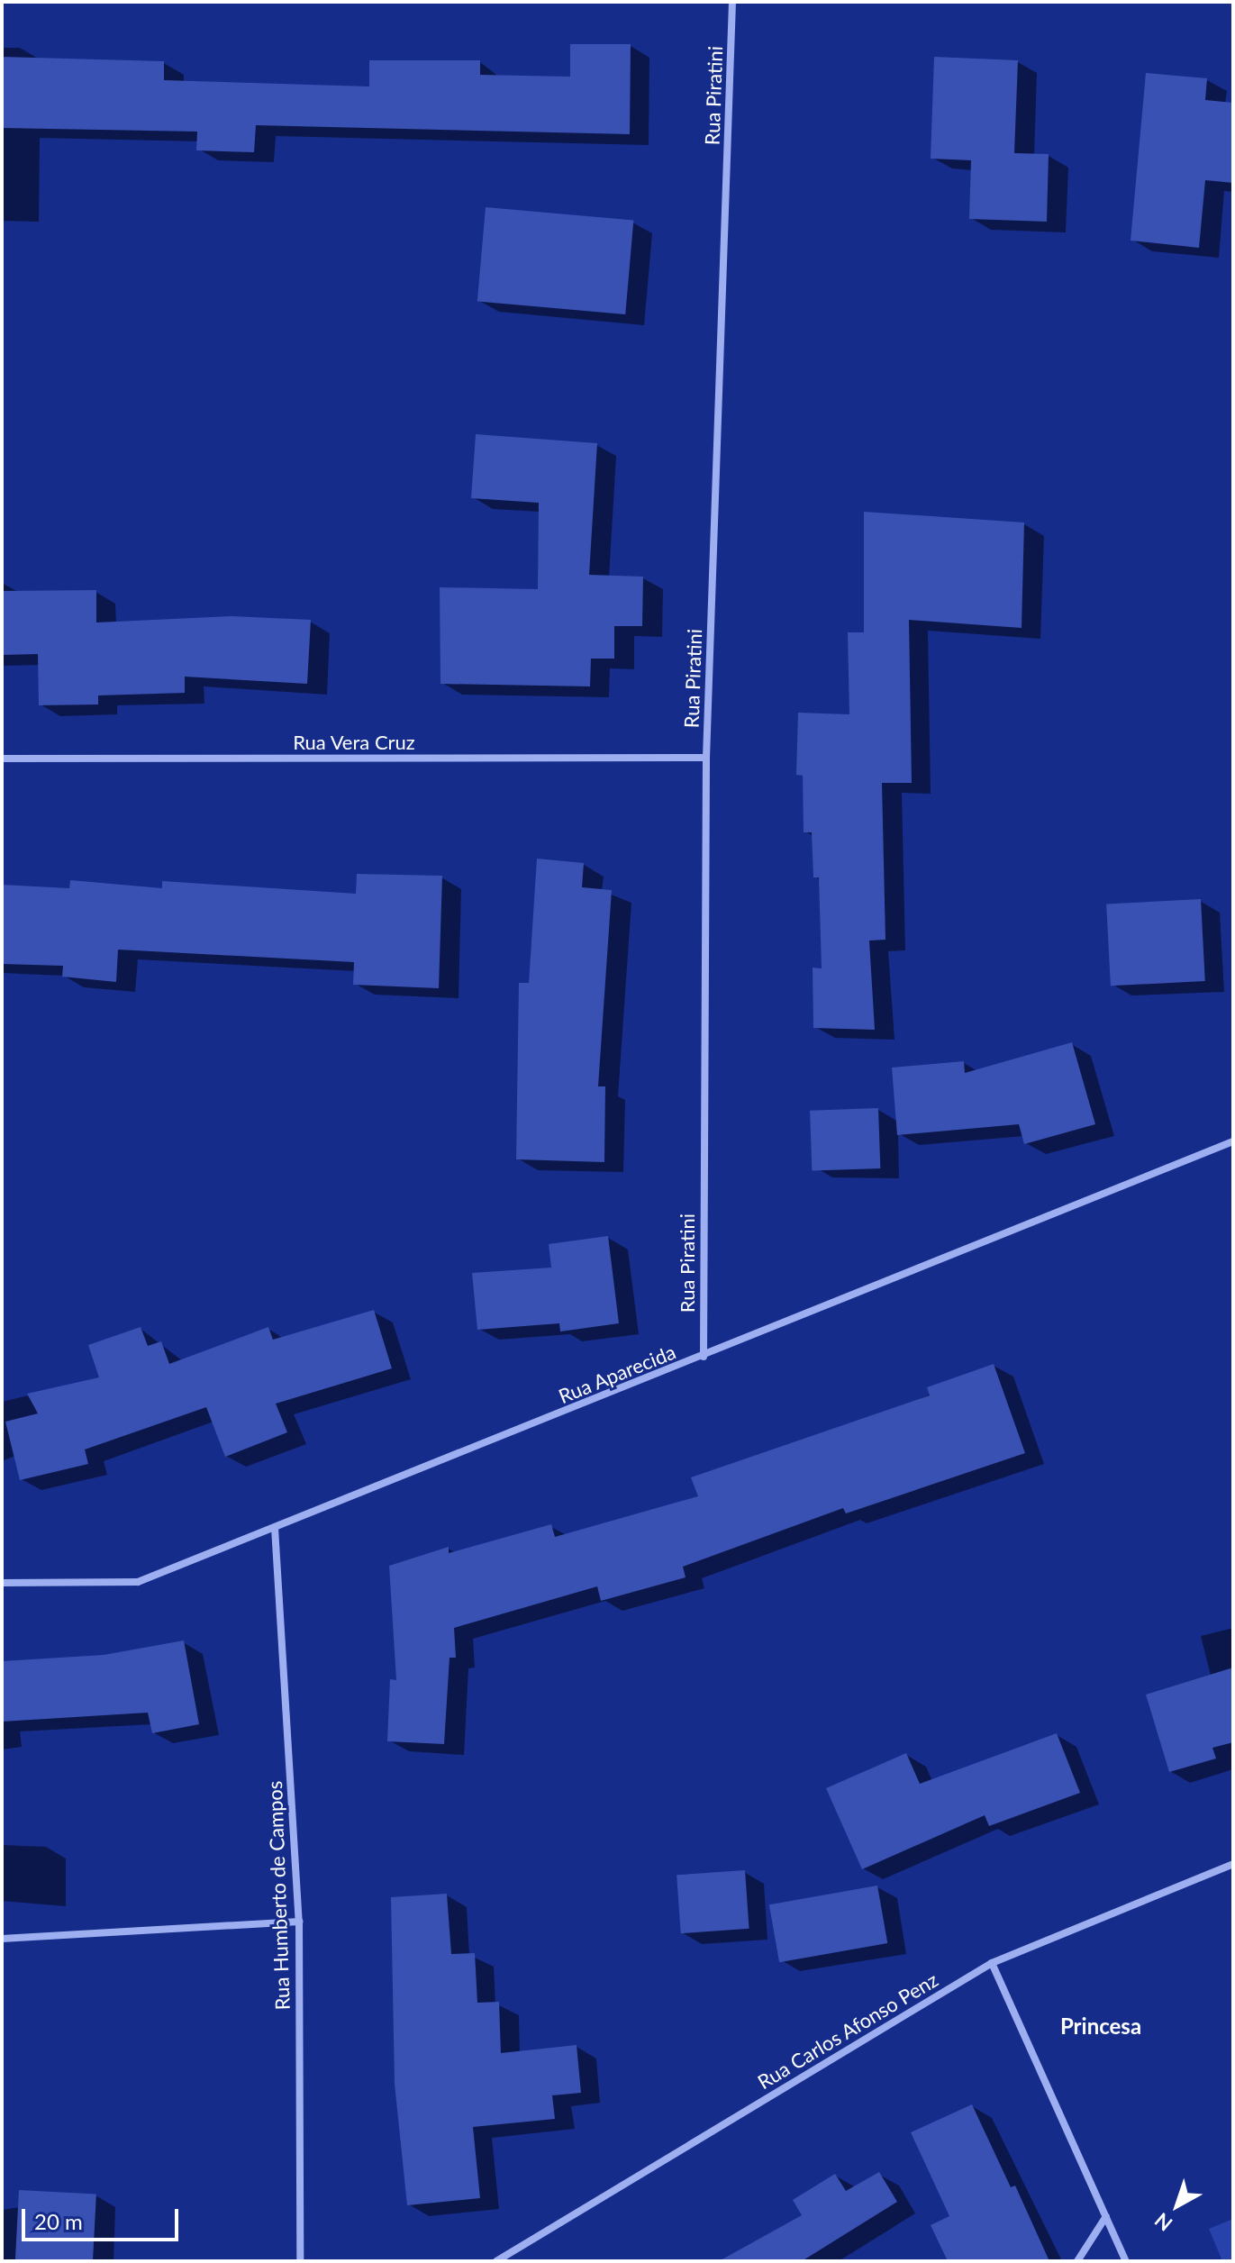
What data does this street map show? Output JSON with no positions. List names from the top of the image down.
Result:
{
  "streets": {
    "street": [
      "Rua Piratini",
      "Rua Vera Cruz",
      "Rua Aparecida",
      "Rua Humberto de Campos",
      "Rua Carlos Afonso Penz"
    ]
  },
  "crossings": [
    ["Rua Piratini", "Rua Vera Cruz"],
    ["Rua Piratini", "Rua Aparecida"],
    ["Rua Aparecida", "Rua Humberto de Campos"]
  ],
  "districts": ["Princesa"],
  "scale_bar": "20 m",
  "north": "bottom left"
}
